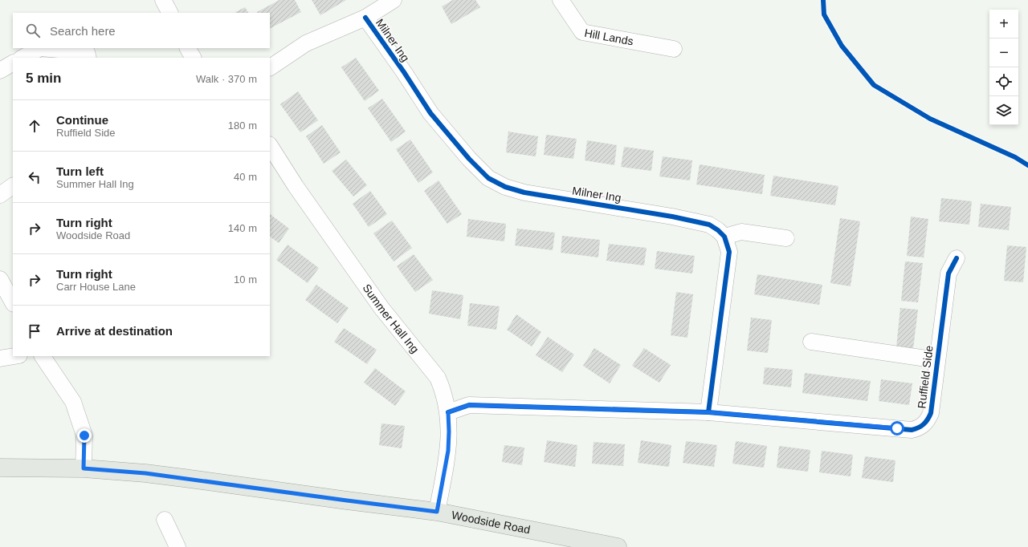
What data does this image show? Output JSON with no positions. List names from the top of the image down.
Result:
{
  "streets": {
    "main road": ["Woodside Road"],
    "street": [
      "Hill Lands",
      "Milner Ing",
      "Summer Hall Ing",
      "Ruffield Side"
    ]
  },
  "crossings": [
    ["Summer Hall Ing", "Ruffield Side"],
    ["Summer Hall Ing", "Woodside Road"]
  ],
  "page": {
    "map_buttons": ["+", "−"],
    "search": "Search here",
    "heading": ["5 min", "Walk · 370 m"],
    "list": [
      ["Continue", "Ruffield Side", "180 m"],
      ["Turn left", "Summer Hall Ing", "40 m"],
      ["Turn right", "Woodside Road", "140 m"],
      ["Turn right", "Carr House Lane", "10 m"],
      "Arrive at destination"
    ]
  }
}
